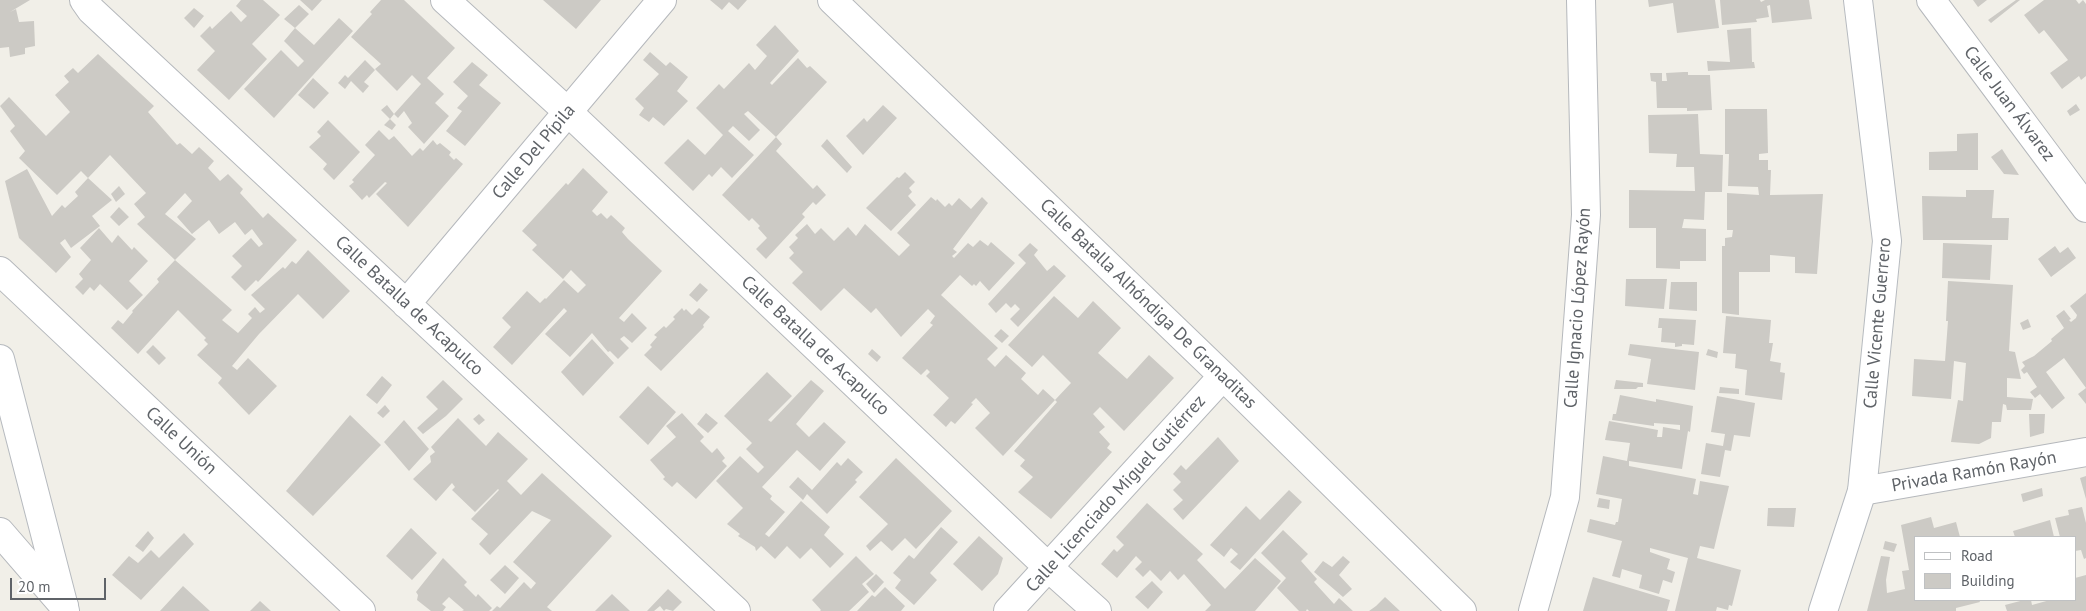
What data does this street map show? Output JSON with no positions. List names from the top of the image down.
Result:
{
  "streets": {
    "street": [
      "Calle Juan Álvarez",
      "Calle Del Pípila",
      "Calle Batalla Alhóndiga De Granaditas",
      "Calle Batalla de Acapulco",
      "Calle Ignacio López Rayón",
      "Calle Vicente Guerrero",
      "Calle Unión",
      "Privada Ramón Rayón",
      "Calle Licenciado Miguel Gutiérrez"
    ]
  },
  "crossings": [
    ["Calle Del Pípila", "Calle Batalla de Acapulco"],
    ["Calle Batalla Alhóndiga De Granaditas", "Calle Licenciado Miguel Gutiérrez"],
    ["Calle Batalla de Acapulco", "Calle Licenciado Miguel Gutiérrez"],
    ["Calle Vicente Guerrero", "Privada Ramón Rayón"]
  ],
  "legend": ["Road", "Building"],
  "scale_bar": "20 m"
}
